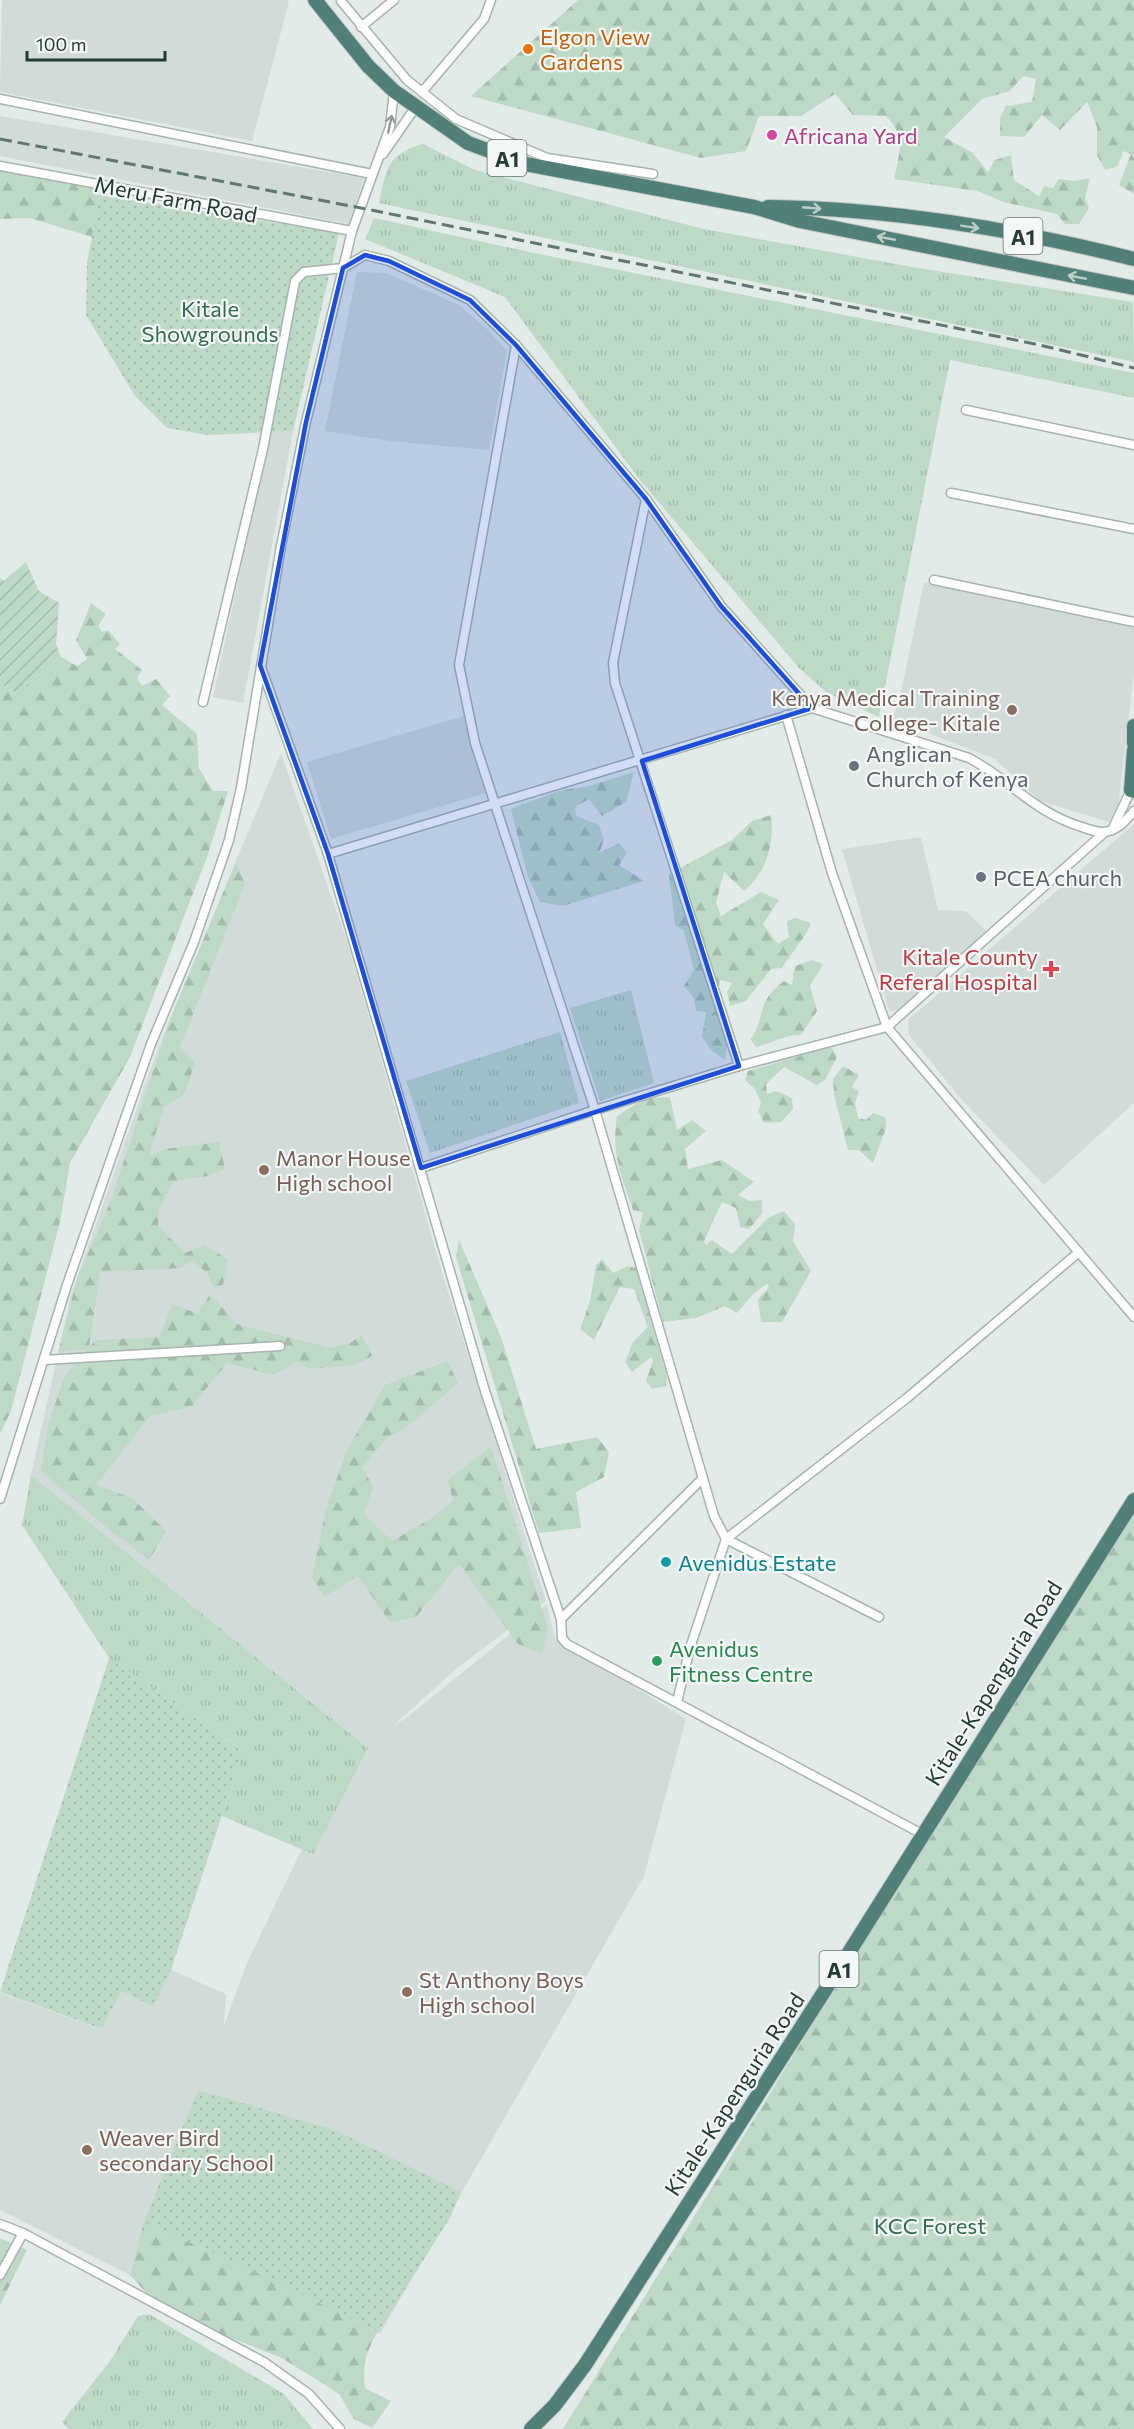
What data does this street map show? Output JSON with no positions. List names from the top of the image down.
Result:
{
  "streets": {
    "highway": ["A1", "Kitale-Kapenguria Road"],
    "street": ["Meru Farm Road"]
  },
  "parks": ["Kitale Showgrounds", "KCC Forest"],
  "places": {
    "other": [
      "Elgon View Gardens",
      "Africana Yard",
      "Kenya Medical Training College- Kitale",
      "Anglican Church of Kenya",
      "PCEA church",
      "Manor House High school",
      "Avenidus Estate",
      "Avenidus Fitness Centre",
      "St Anthony Boys High school",
      "Weaver Bird secondary School"
    ],
    "health": ["Kitale County Referal Hospital"]
  },
  "scale_bar": "100 m"
}
